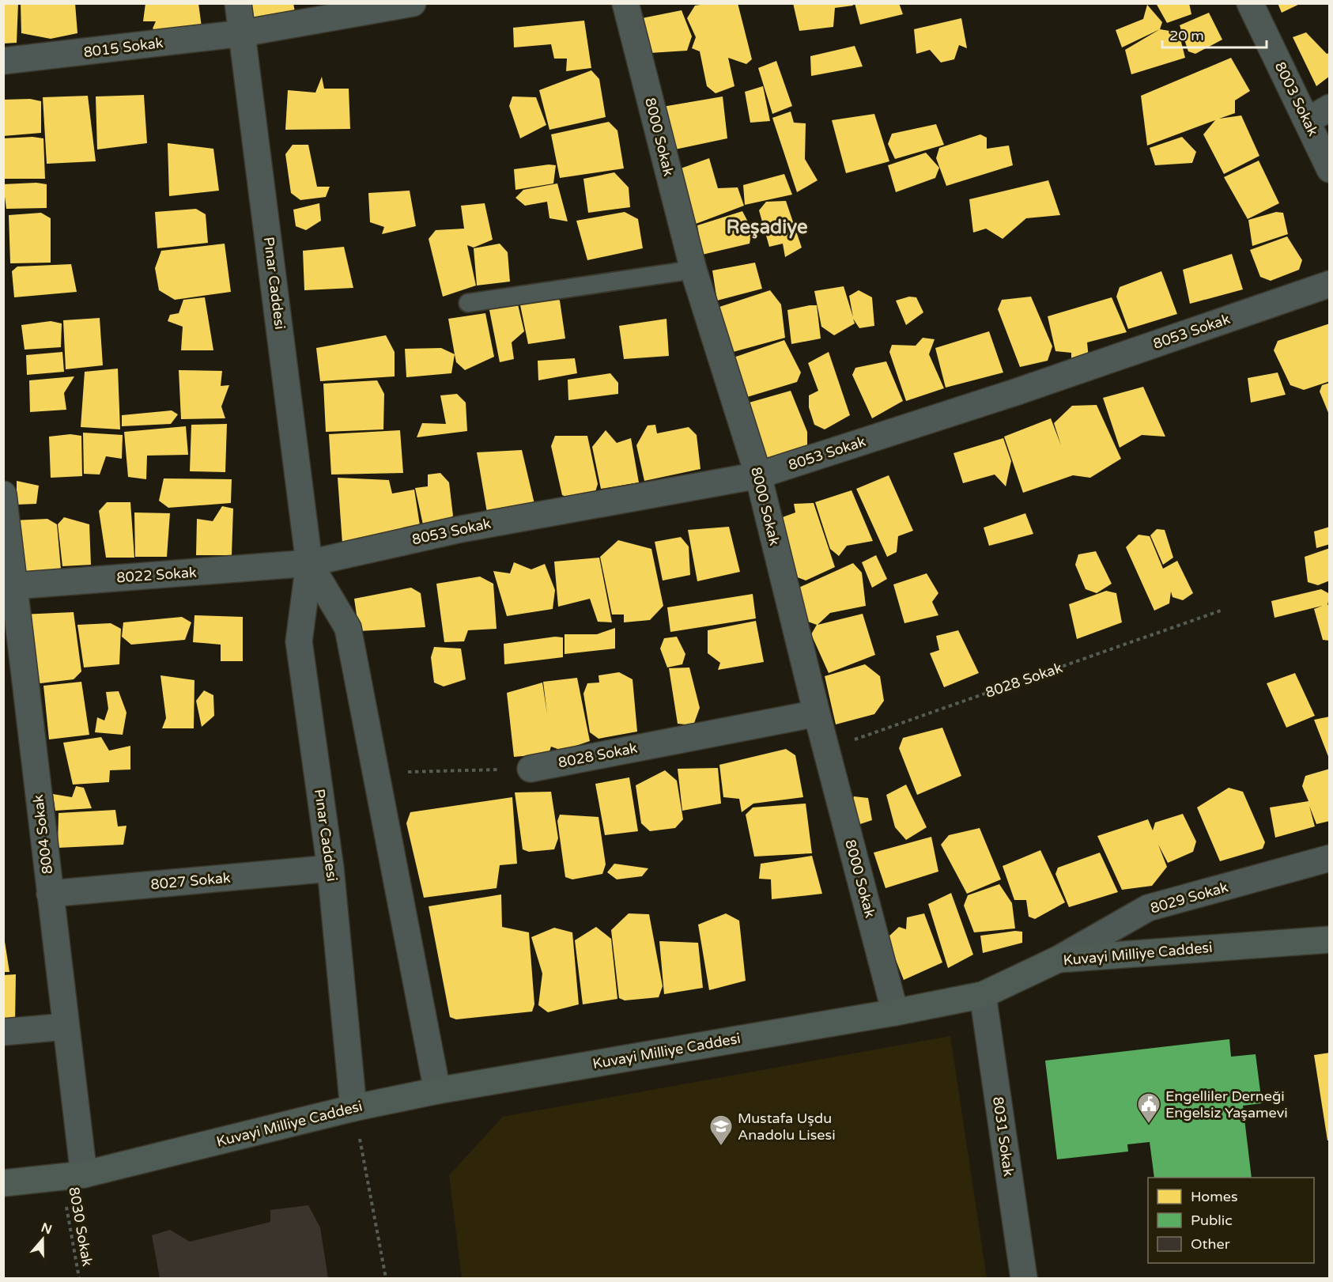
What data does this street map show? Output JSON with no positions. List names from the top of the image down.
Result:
{
  "streets": {
    "main road": ["Kuvayi Milliye Caddesi"],
    "street": [
      "8015 Sokak",
      "8003 Sokak",
      "8000 Sokak",
      "Pınar Caddesi",
      "8053 Sokak",
      "8022 Sokak",
      "8028 Sokak",
      "8004 Sokak",
      "8027 Sokak",
      "8029 Sokak",
      "8031 Sokak"
    ],
    "path": ["8030 Sokak"]
  },
  "crossings": [
    ["8015 Sokak", "Pınar Caddesi"],
    ["8000 Sokak", "8053 Sokak"],
    ["8000 Sokak", "8028 Sokak"],
    ["8000 Sokak", "Kuvayi Milliye Caddesi"],
    ["Pınar Caddesi", "8053 Sokak"],
    ["Pınar Caddesi", "8022 Sokak"],
    ["Pınar Caddesi", "8027 Sokak"],
    ["Pınar Caddesi", "Kuvayi Milliye Caddesi"],
    ["8053 Sokak", "8022 Sokak"],
    ["8022 Sokak", "8004 Sokak"],
    ["8004 Sokak", "8027 Sokak"],
    ["8004 Sokak", "Kuvayi Milliye Caddesi"],
    ["8004 Sokak", "8030 Sokak"],
    ["8029 Sokak", "Kuvayi Milliye Caddesi"],
    ["Kuvayi Milliye Caddesi", "8031 Sokak"],
    ["Kuvayi Milliye Caddesi", "8030 Sokak"]
  ],
  "districts": ["Reşadiye"],
  "places": {
    "public building": ["Engelliler Derneği Engelsiz Yaşamevi"],
    "school or university": ["Mustafa Uşdu Anadolu Lisesi"]
  },
  "legend": ["Homes", "Public", "Other"],
  "scale_bar": "20 m",
  "north": "top"
}
